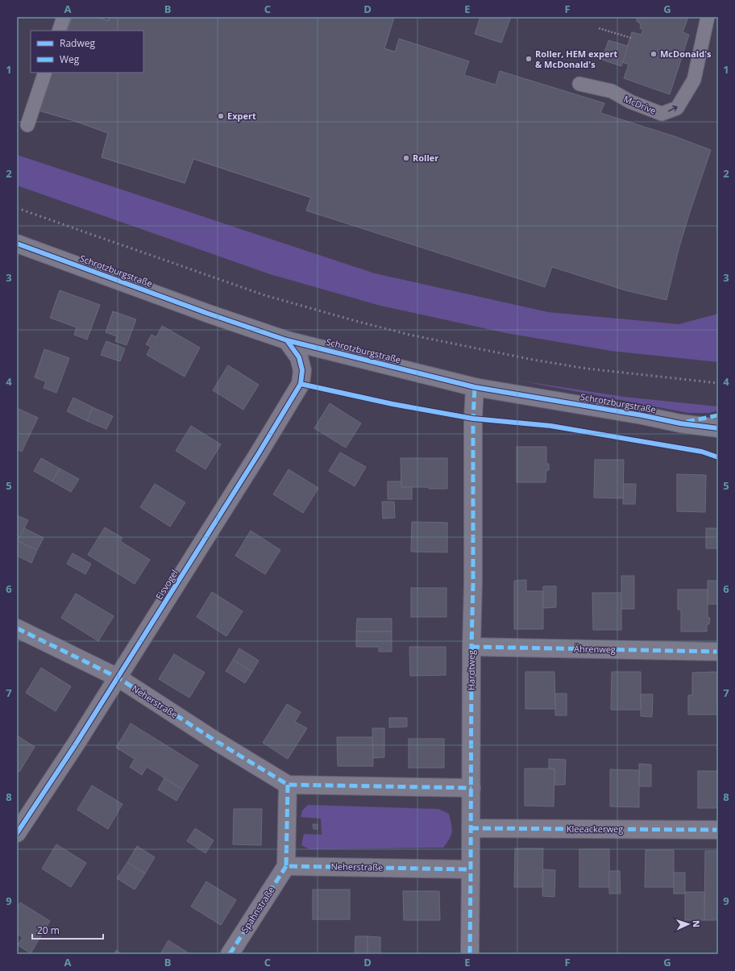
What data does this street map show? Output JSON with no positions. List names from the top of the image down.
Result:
{
  "streets": {
    "street": [
      "Schrotzburgstraße",
      "Eisvogel",
      "Ährenweg",
      "Hardtweg",
      "Neherstraße",
      "Kleeackerweg",
      "Spahnstraße"
    ],
    "lane": ["McDrive"]
  },
  "crossings": [
    ["Schrotzburgstraße", "Eisvogel"],
    ["Schrotzburgstraße", "Hardtweg"],
    ["Eisvogel", "Neherstraße"],
    ["Ährenweg", "Hardtweg"],
    ["Hardtweg", "Neherstraße"],
    ["Hardtweg", "Kleeackerweg"],
    ["Neherstraße", "Spahnstraße"]
  ],
  "places": [
    "McDonald's",
    "Roller, HEM expert & McDonald's",
    "Expert",
    "Roller"
  ],
  "legend": ["Radweg", "Weg"],
  "scale_bar": "20 m",
  "north": "right",
  "grid": {
    "columns": [
      "A",
      "B",
      "C",
      "D",
      "E",
      "F",
      "G"
    ],
    "rows": [
      "1",
      "2",
      "3",
      "4",
      "5",
      "6",
      "7",
      "8",
      "9"
    ]
  }
}
